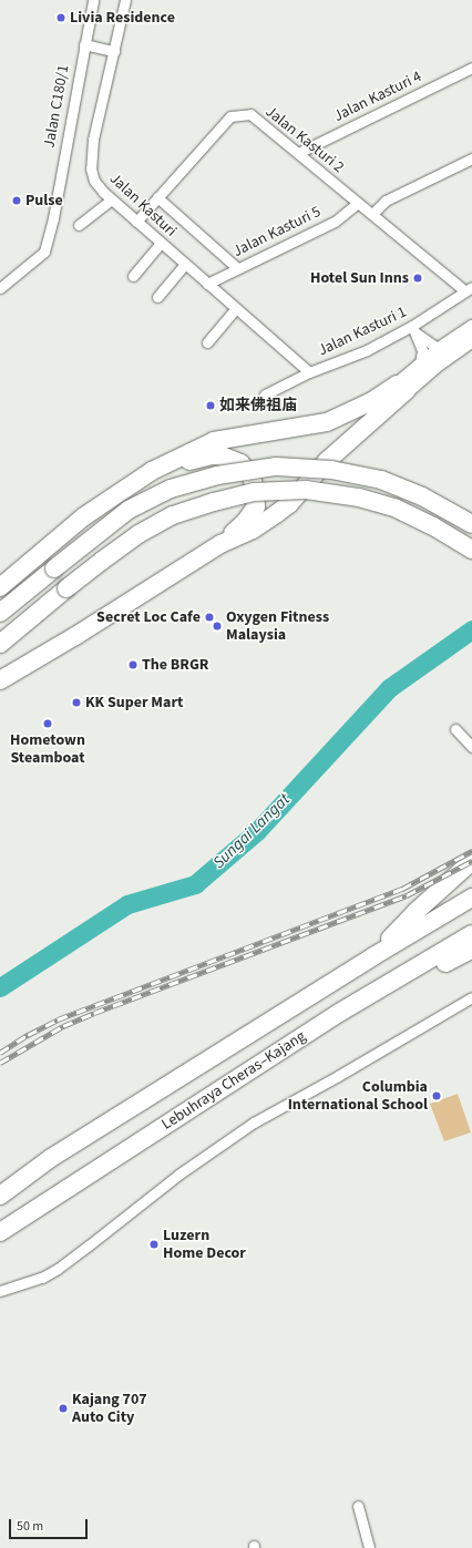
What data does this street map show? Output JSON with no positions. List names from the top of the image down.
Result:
{
  "streets": {
    "highway": ["Lebuhraya Cheras–Kajang"],
    "street": [
      "Jalan Kasturi 4",
      "Jalan C180/1",
      "Jalan Kasturi 2",
      "Jalan Kasturi",
      "Jalan Kasturi 5",
      "Jalan Kasturi 1"
    ]
  },
  "crossings": [
    ["Jalan Kasturi 4", "Jalan Kasturi 2"],
    ["Jalan Kasturi 2", "Jalan Kasturi"],
    ["Jalan Kasturi 2", "Jalan Kasturi 5"],
    ["Jalan Kasturi 2", "Jalan Kasturi 1"],
    ["Jalan Kasturi", "Jalan Kasturi 5"],
    ["Jalan Kasturi", "Jalan Kasturi 1"]
  ],
  "water": ["Sungai Langat"],
  "places": [
    "Livia Residence",
    "Pulse",
    "Hotel Sun Inns",
    "如来佛祖庙",
    "Secret Loc Cafe",
    "Oxygen Fitness Malaysia",
    "The BRGR",
    "KK Super Mart",
    "Hometown Steamboat",
    "Columbia International School",
    "Luzern Home Decor",
    "Kajang 707 Auto City"
  ],
  "scale_bar": "50 m"
}
